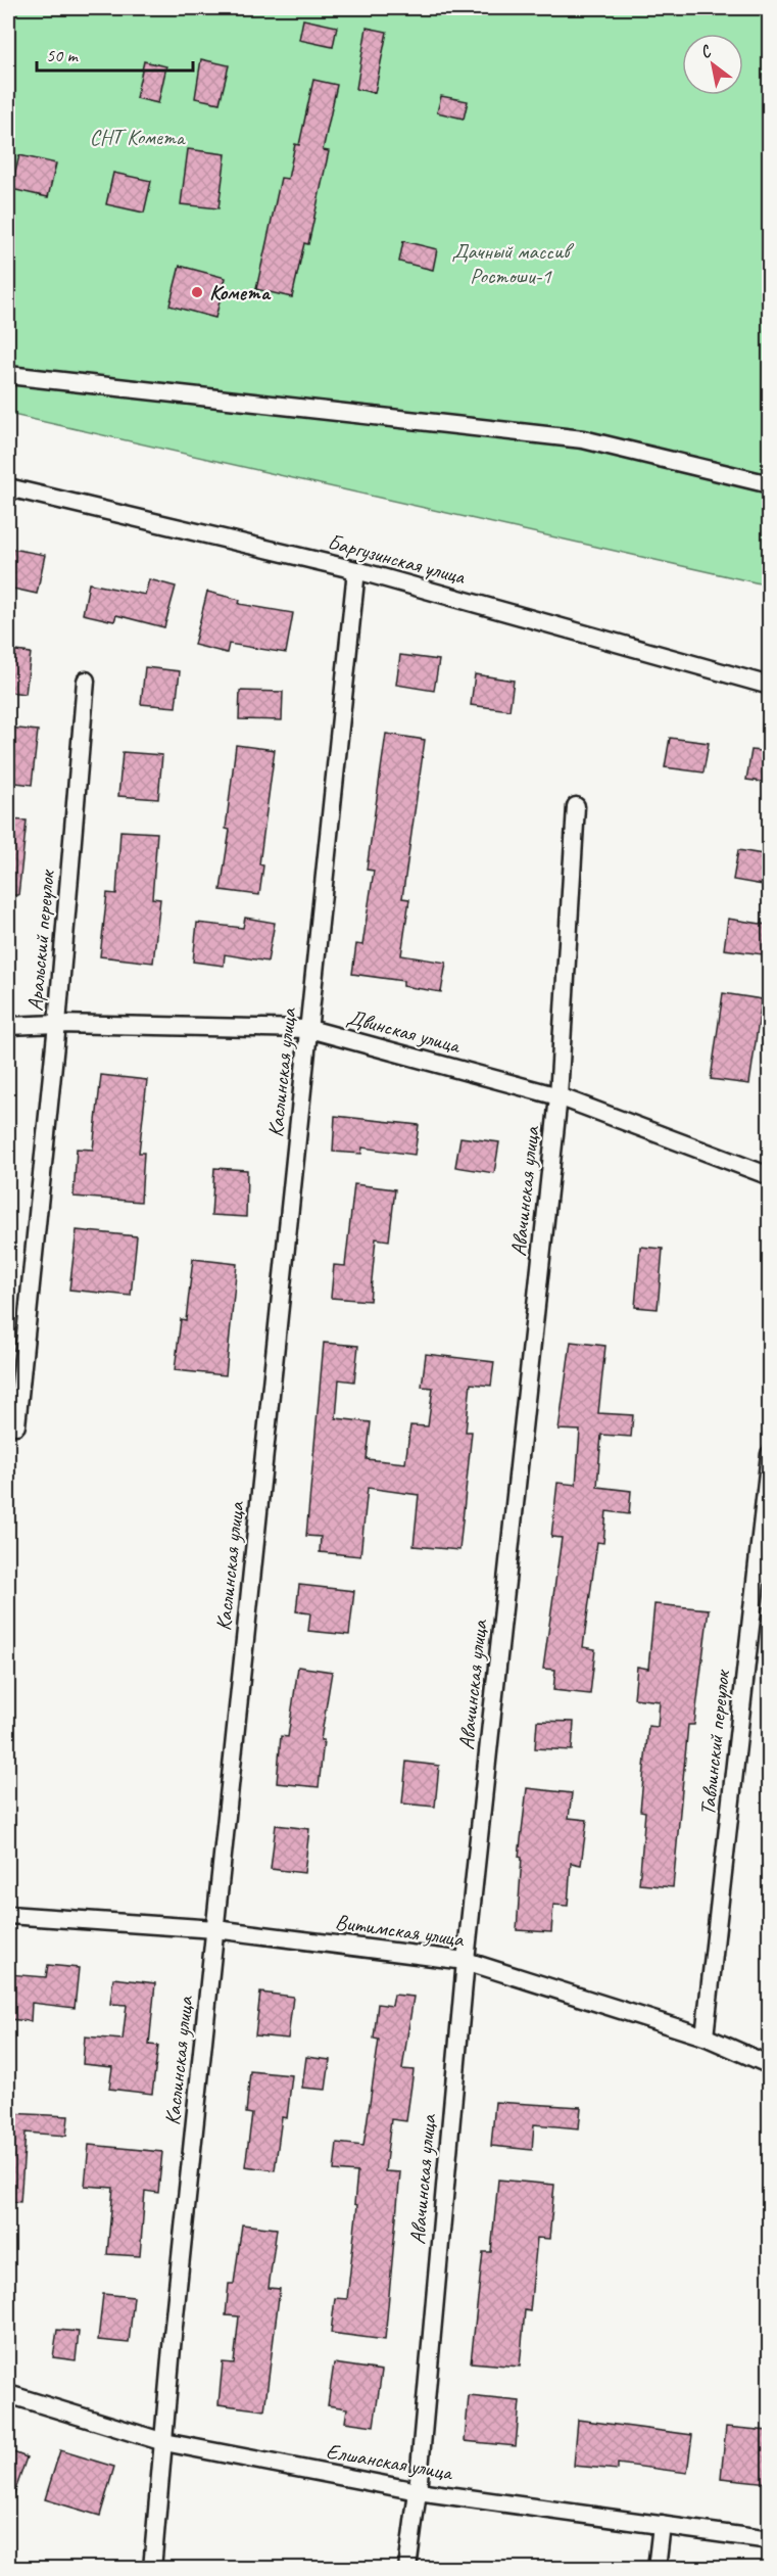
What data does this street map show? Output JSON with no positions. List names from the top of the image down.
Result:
{
  "streets": {
    "street": [
      "Баргузинская улица",
      "Аральский переулок",
      "Двинская улица",
      "Каслинская улица",
      "Авачинская улица",
      "Тавлинский переулок",
      "Витимская улица",
      "Елшанская улица"
    ]
  },
  "crossings": [
    ["Баргузинская улица", "Каслинская улица"],
    ["Аральский переулок", "Двинская улица"],
    ["Двинская улица", "Каслинская улица"],
    ["Двинская улица", "Авачинская улица"],
    ["Каслинская улица", "Витимская улица"],
    ["Каслинская улица", "Елшанская улица"],
    ["Авачинская улица", "Витимская улица"],
    ["Авачинская улица", "Елшанская улица"],
    ["Тавлинский переулок", "Витимская улица"]
  ],
  "parks": ["СНТ Комета", "Дачный массив Ростоши-1"],
  "places": ["Комета"],
  "scale_bar": "50 m",
  "north": "top left"
}
